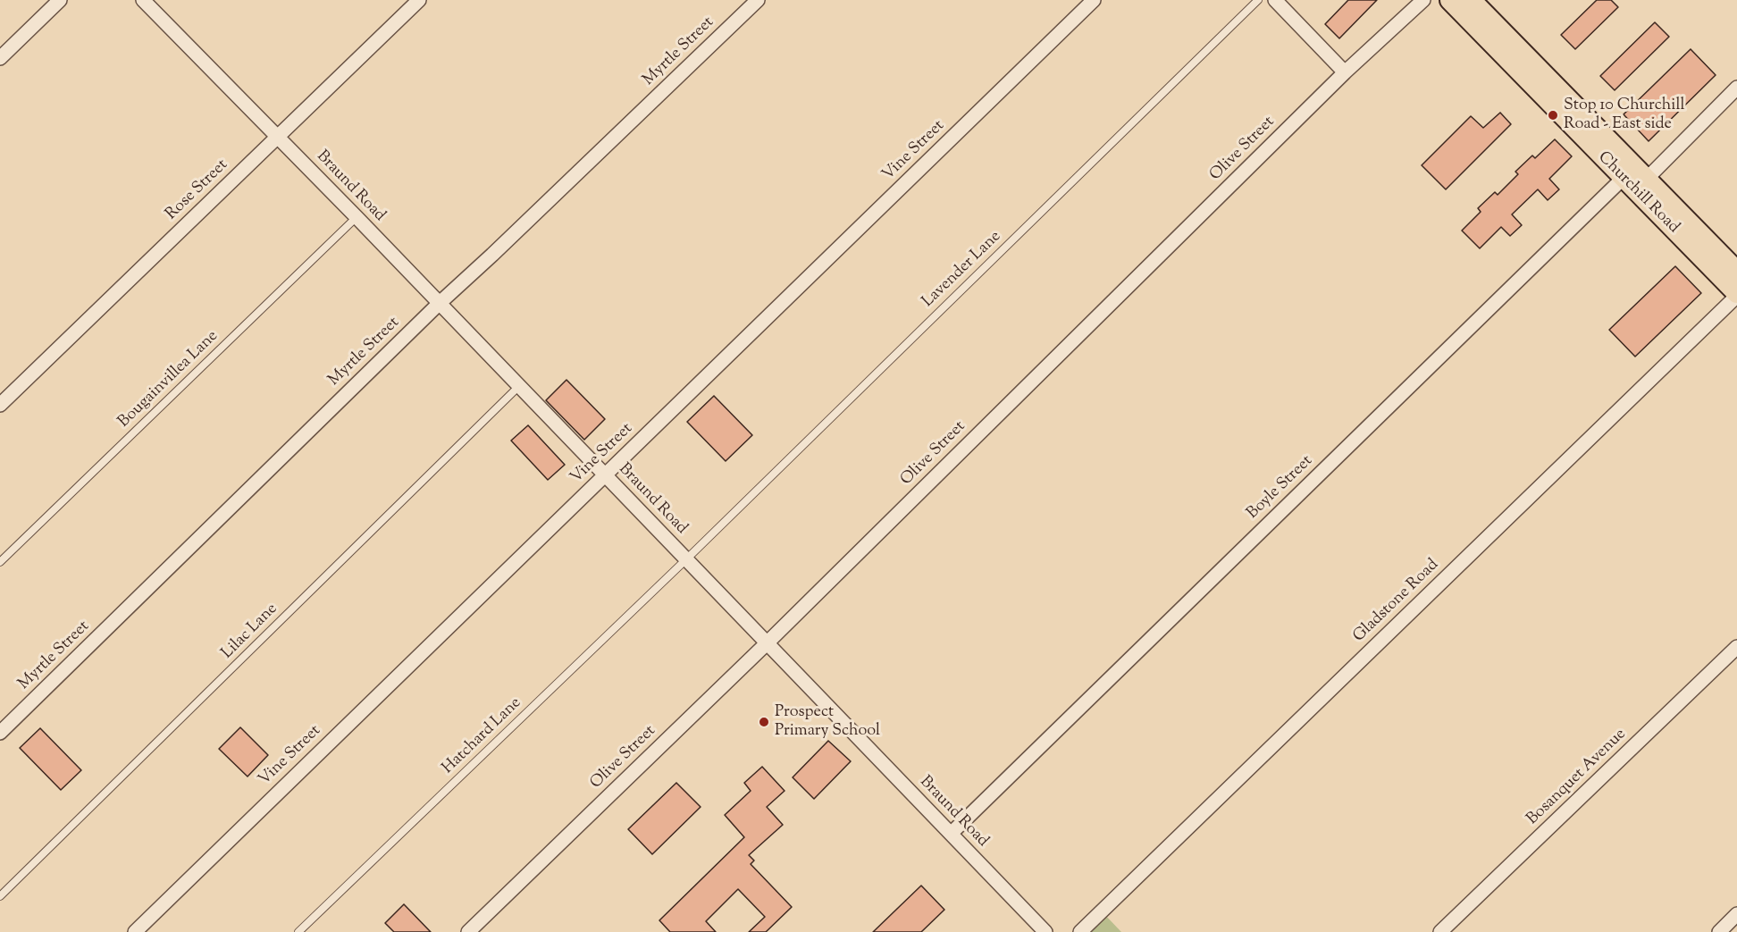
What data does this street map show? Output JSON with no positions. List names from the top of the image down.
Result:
{
  "streets": {
    "main road": ["Churchill Road"],
    "street": [
      "Myrtle Street",
      "Olive Street",
      "Vine Street",
      "Braund Road",
      "Rose Street",
      "Boyle Street",
      "Gladstone Road",
      "Bosanquet Avenue"
    ],
    "lane": [
      "Lavender Lane",
      "Bougainvillea Lane",
      "Lilac Lane",
      "Hatchard Lane"
    ]
  },
  "crossings": [
    ["Myrtle Street", "Braund Road"],
    ["Olive Street", "Braund Road"],
    ["Vine Street", "Braund Road"],
    ["Braund Road", "Rose Street"],
    ["Braund Road", "Lavender Lane"],
    ["Braund Road", "Bougainvillea Lane"],
    ["Braund Road", "Boyle Street"],
    ["Braund Road", "Lilac Lane"],
    ["Braund Road", "Hatchard Lane"],
    ["Churchill Road", "Boyle Street"],
    ["Churchill Road", "Gladstone Road"],
    ["Lavender Lane", "Hatchard Lane"]
  ],
  "places": ["Stop 10 Churchill Road - East side", "Prospect Primary School"]
}
